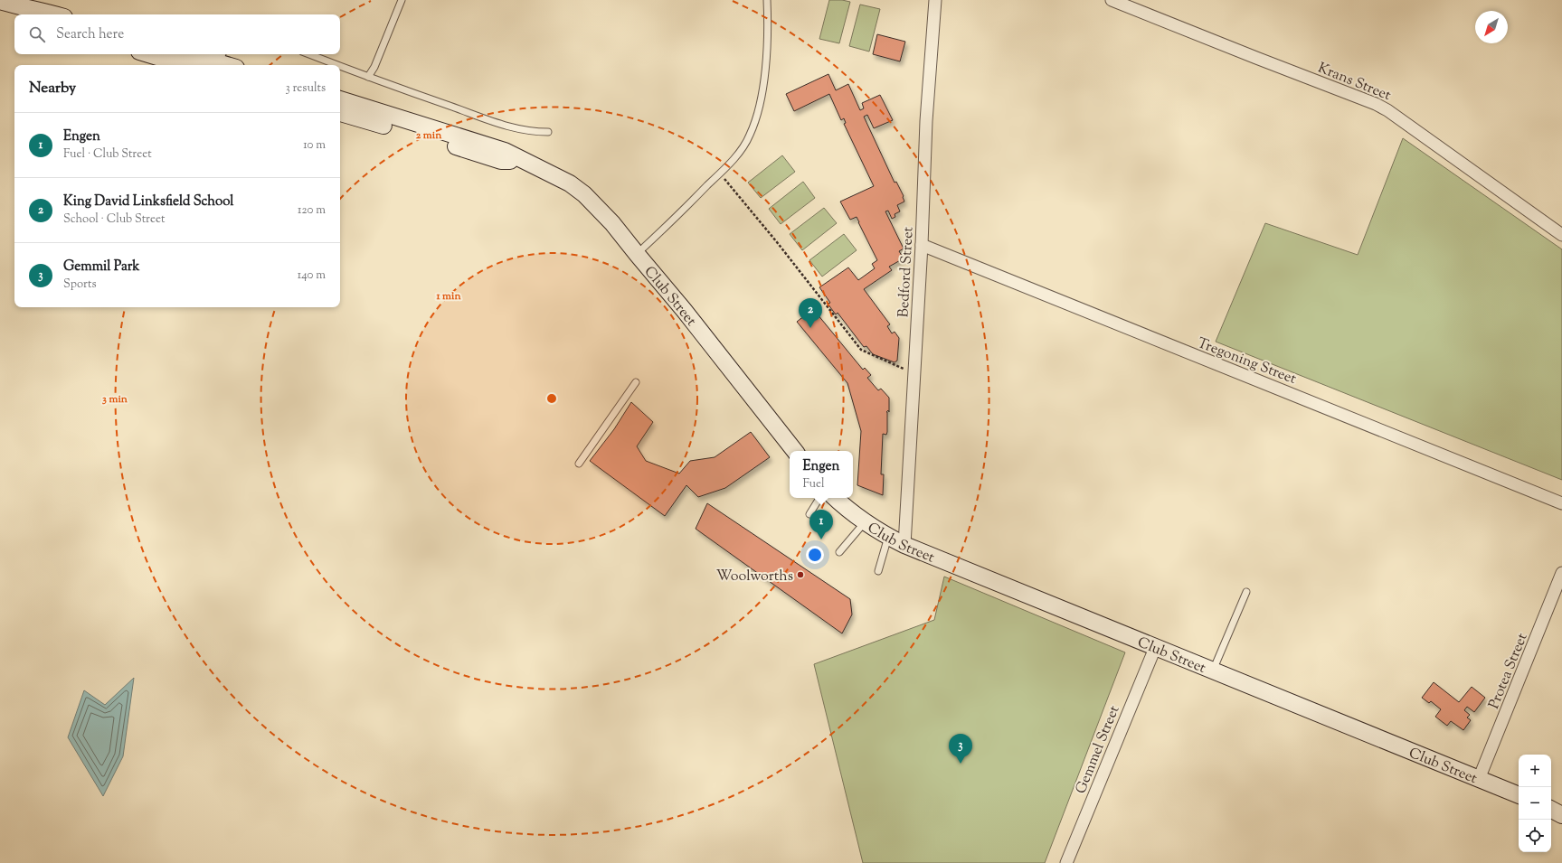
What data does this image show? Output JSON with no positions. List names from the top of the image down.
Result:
{
  "streets": {
    "main road": ["Club Street"],
    "street": [
      "Krans Street",
      "Bedford Street",
      "Tregoning Street",
      "Protea Street",
      "Gemmel Street"
    ]
  },
  "crossings": [
    ["Bedford Street", "Club Street"],
    ["Bedford Street", "Tregoning Street"],
    ["Club Street", "Protea Street"],
    ["Club Street", "Gemmel Street"]
  ],
  "places": ["Woolworths"],
  "north": "bottom left",
  "page": {
    "search": "Search here",
    "heading": ["Nearby", "3 results"],
    "list": [
      {
        "mark": "1",
        "name": "Engen",
        "note": "Fuel · Club Street",
        "value": "10 m"
      },
      {
        "mark": "2",
        "name": "King David Linksfield School",
        "note": "School · Club Street",
        "value": "120 m"
      },
      {
        "mark": "3",
        "name": "Gemmil Park",
        "note": "Sports",
        "value": "140 m"
      }
    ],
    "pins": ["2", "1", "3"],
    "popup": ["Engen", "Fuel"],
    "map_buttons": ["+", "−"]
  },
  "rings": ["2 min", "1 min", "3 min"]
}
